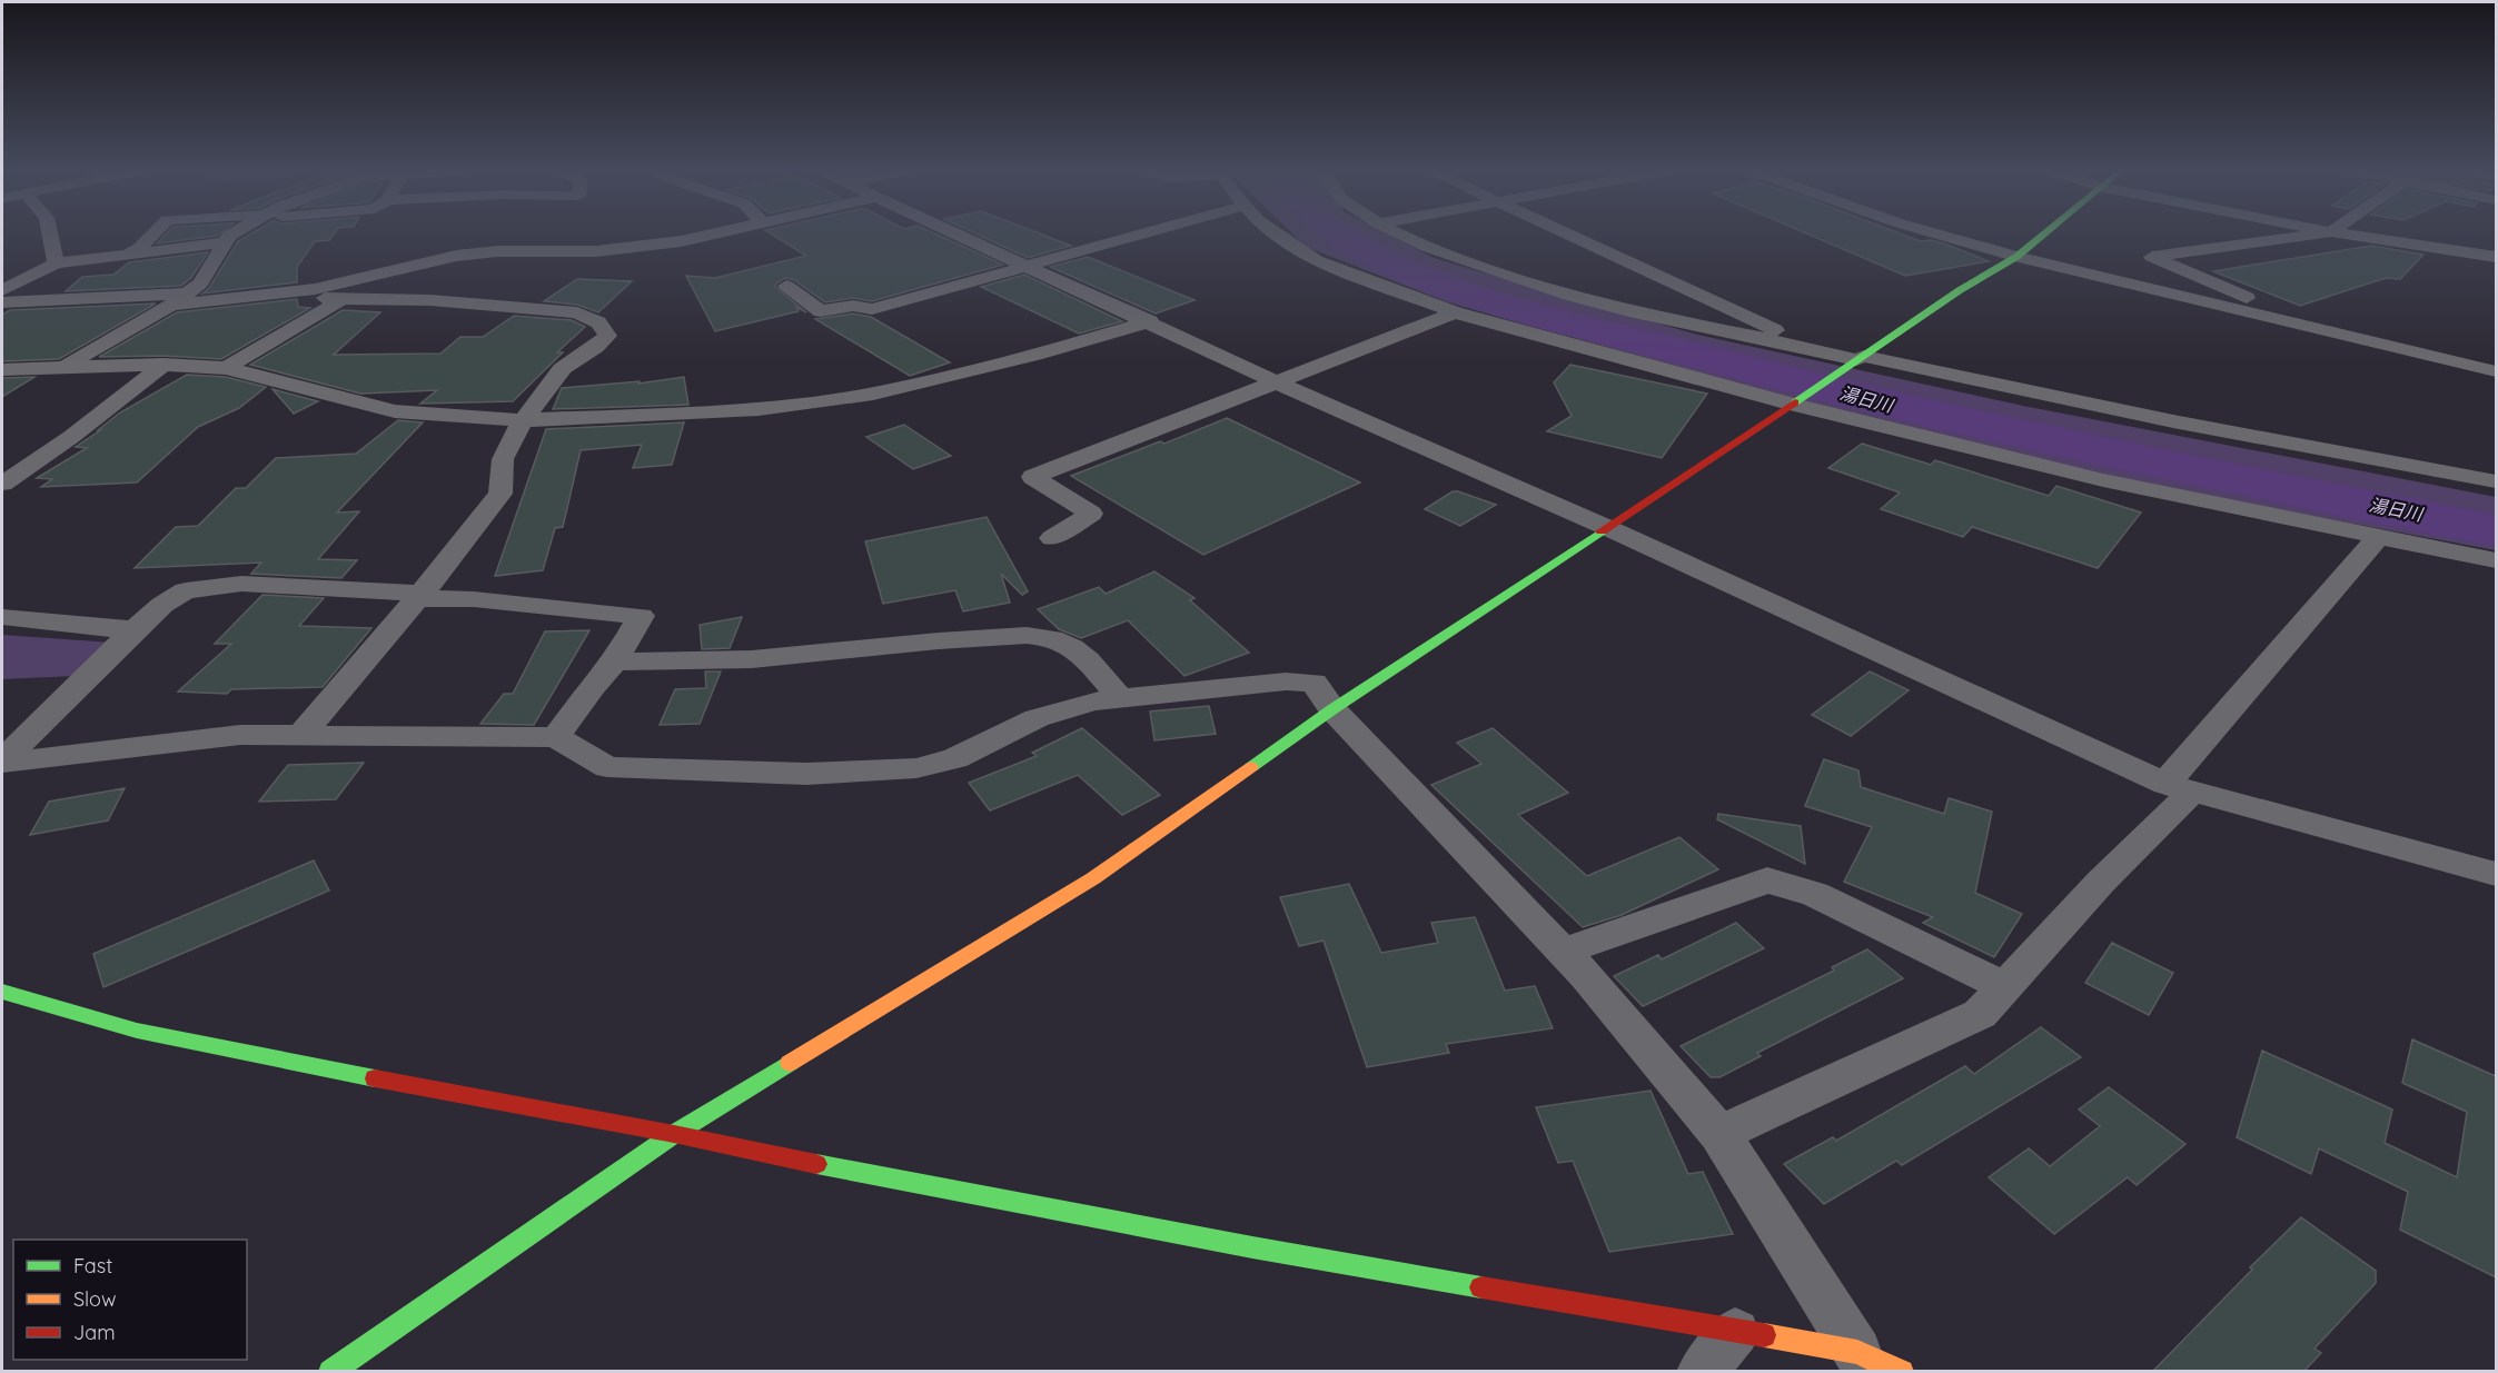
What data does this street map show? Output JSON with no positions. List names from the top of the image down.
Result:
{
  "water": ["湯日川"],
  "legend": ["Fast", "Slow", "Jam"]
}
